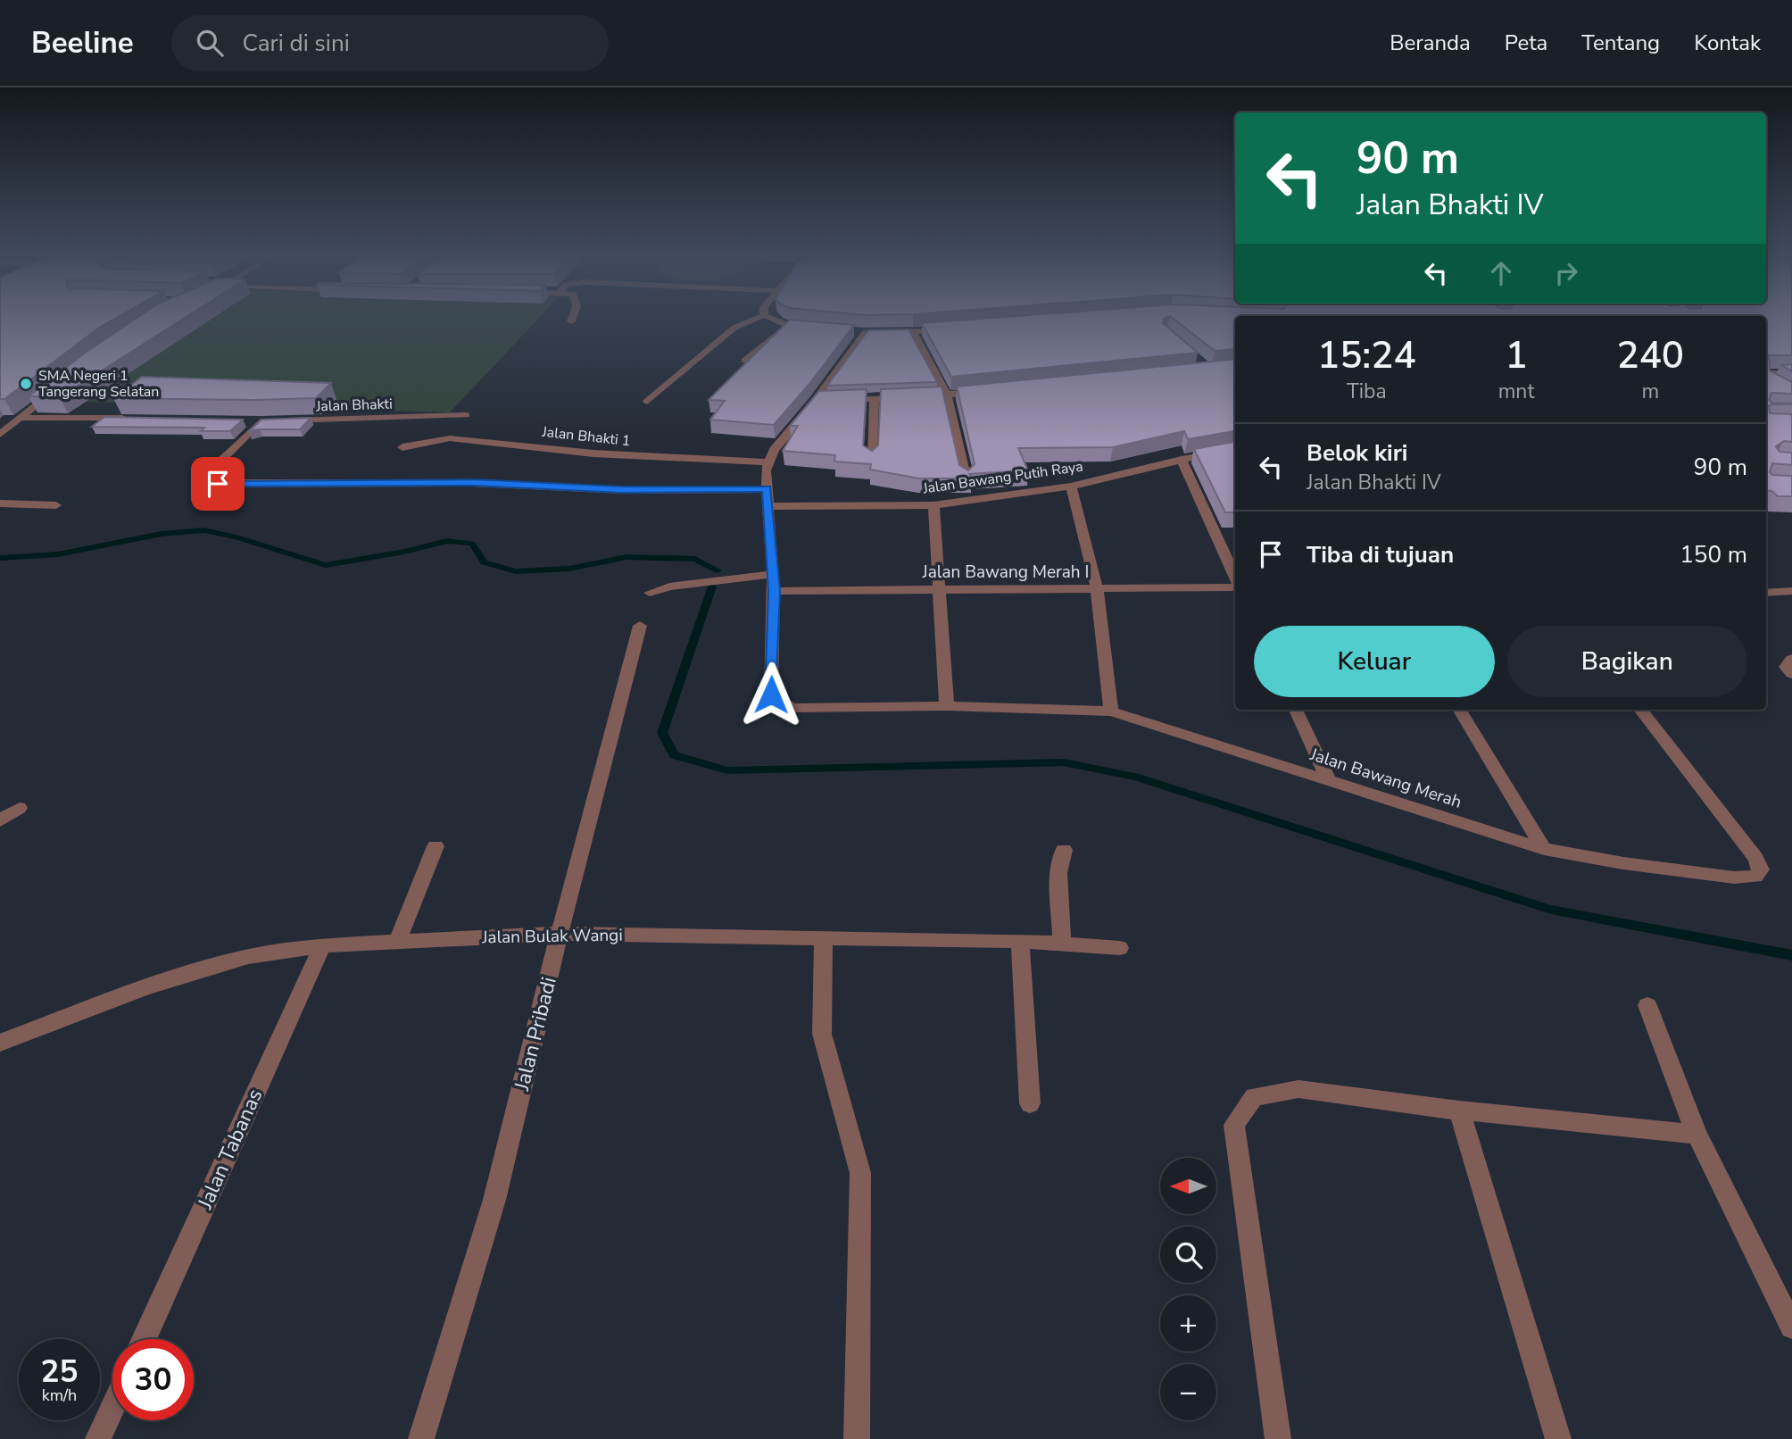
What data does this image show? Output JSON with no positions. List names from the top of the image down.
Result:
{
  "streets": {
    "street": [
      "Jalan Bhakti",
      "Jalan Bhakti 1",
      "Jalan Bawang Putih Raya",
      "Jalan Bawang Merah I",
      "Jalan Bawang Merah",
      "Jalan Bulak Wangi",
      "Jalan Pribadi",
      "Jalan Tabanas"
    ]
  },
  "crossings": [
    ["Jalan Bhakti", "Jalan Bhakti 1"],
    ["Jalan Bawang Merah I", "Jalan Bawang Merah"],
    ["Jalan Bulak Wangi", "Jalan Pribadi"],
    ["Jalan Bulak Wangi", "Jalan Tabanas"]
  ],
  "places": ["SMA Negeri 1 Tangerang Selatan"],
  "north": "left",
  "page": {
    "header": "Beeline",
    "search": "Cari di sini",
    "nav": [
      "Beranda",
      "Peta",
      "Tentang",
      "Kontak"
    ],
    "turn": ["90 m", "Jalan Bhakti IV"],
    "eta": [
      "15:24",
      "Tiba",
      "1",
      "mnt",
      "240",
      "m"
    ],
    "list": [
      {
        "name": "Belok kiri",
        "note": "Jalan Bhakti IV",
        "value": "90 m"
      },
      {
        "name": "Tiba di tujuan",
        "value": "150 m"
      }
    ],
    "buttons": ["Keluar", "Bagikan"],
    "map_buttons": ["+", "−"],
    "speed": "25 km/h",
    "limit": "30"
  }
}
